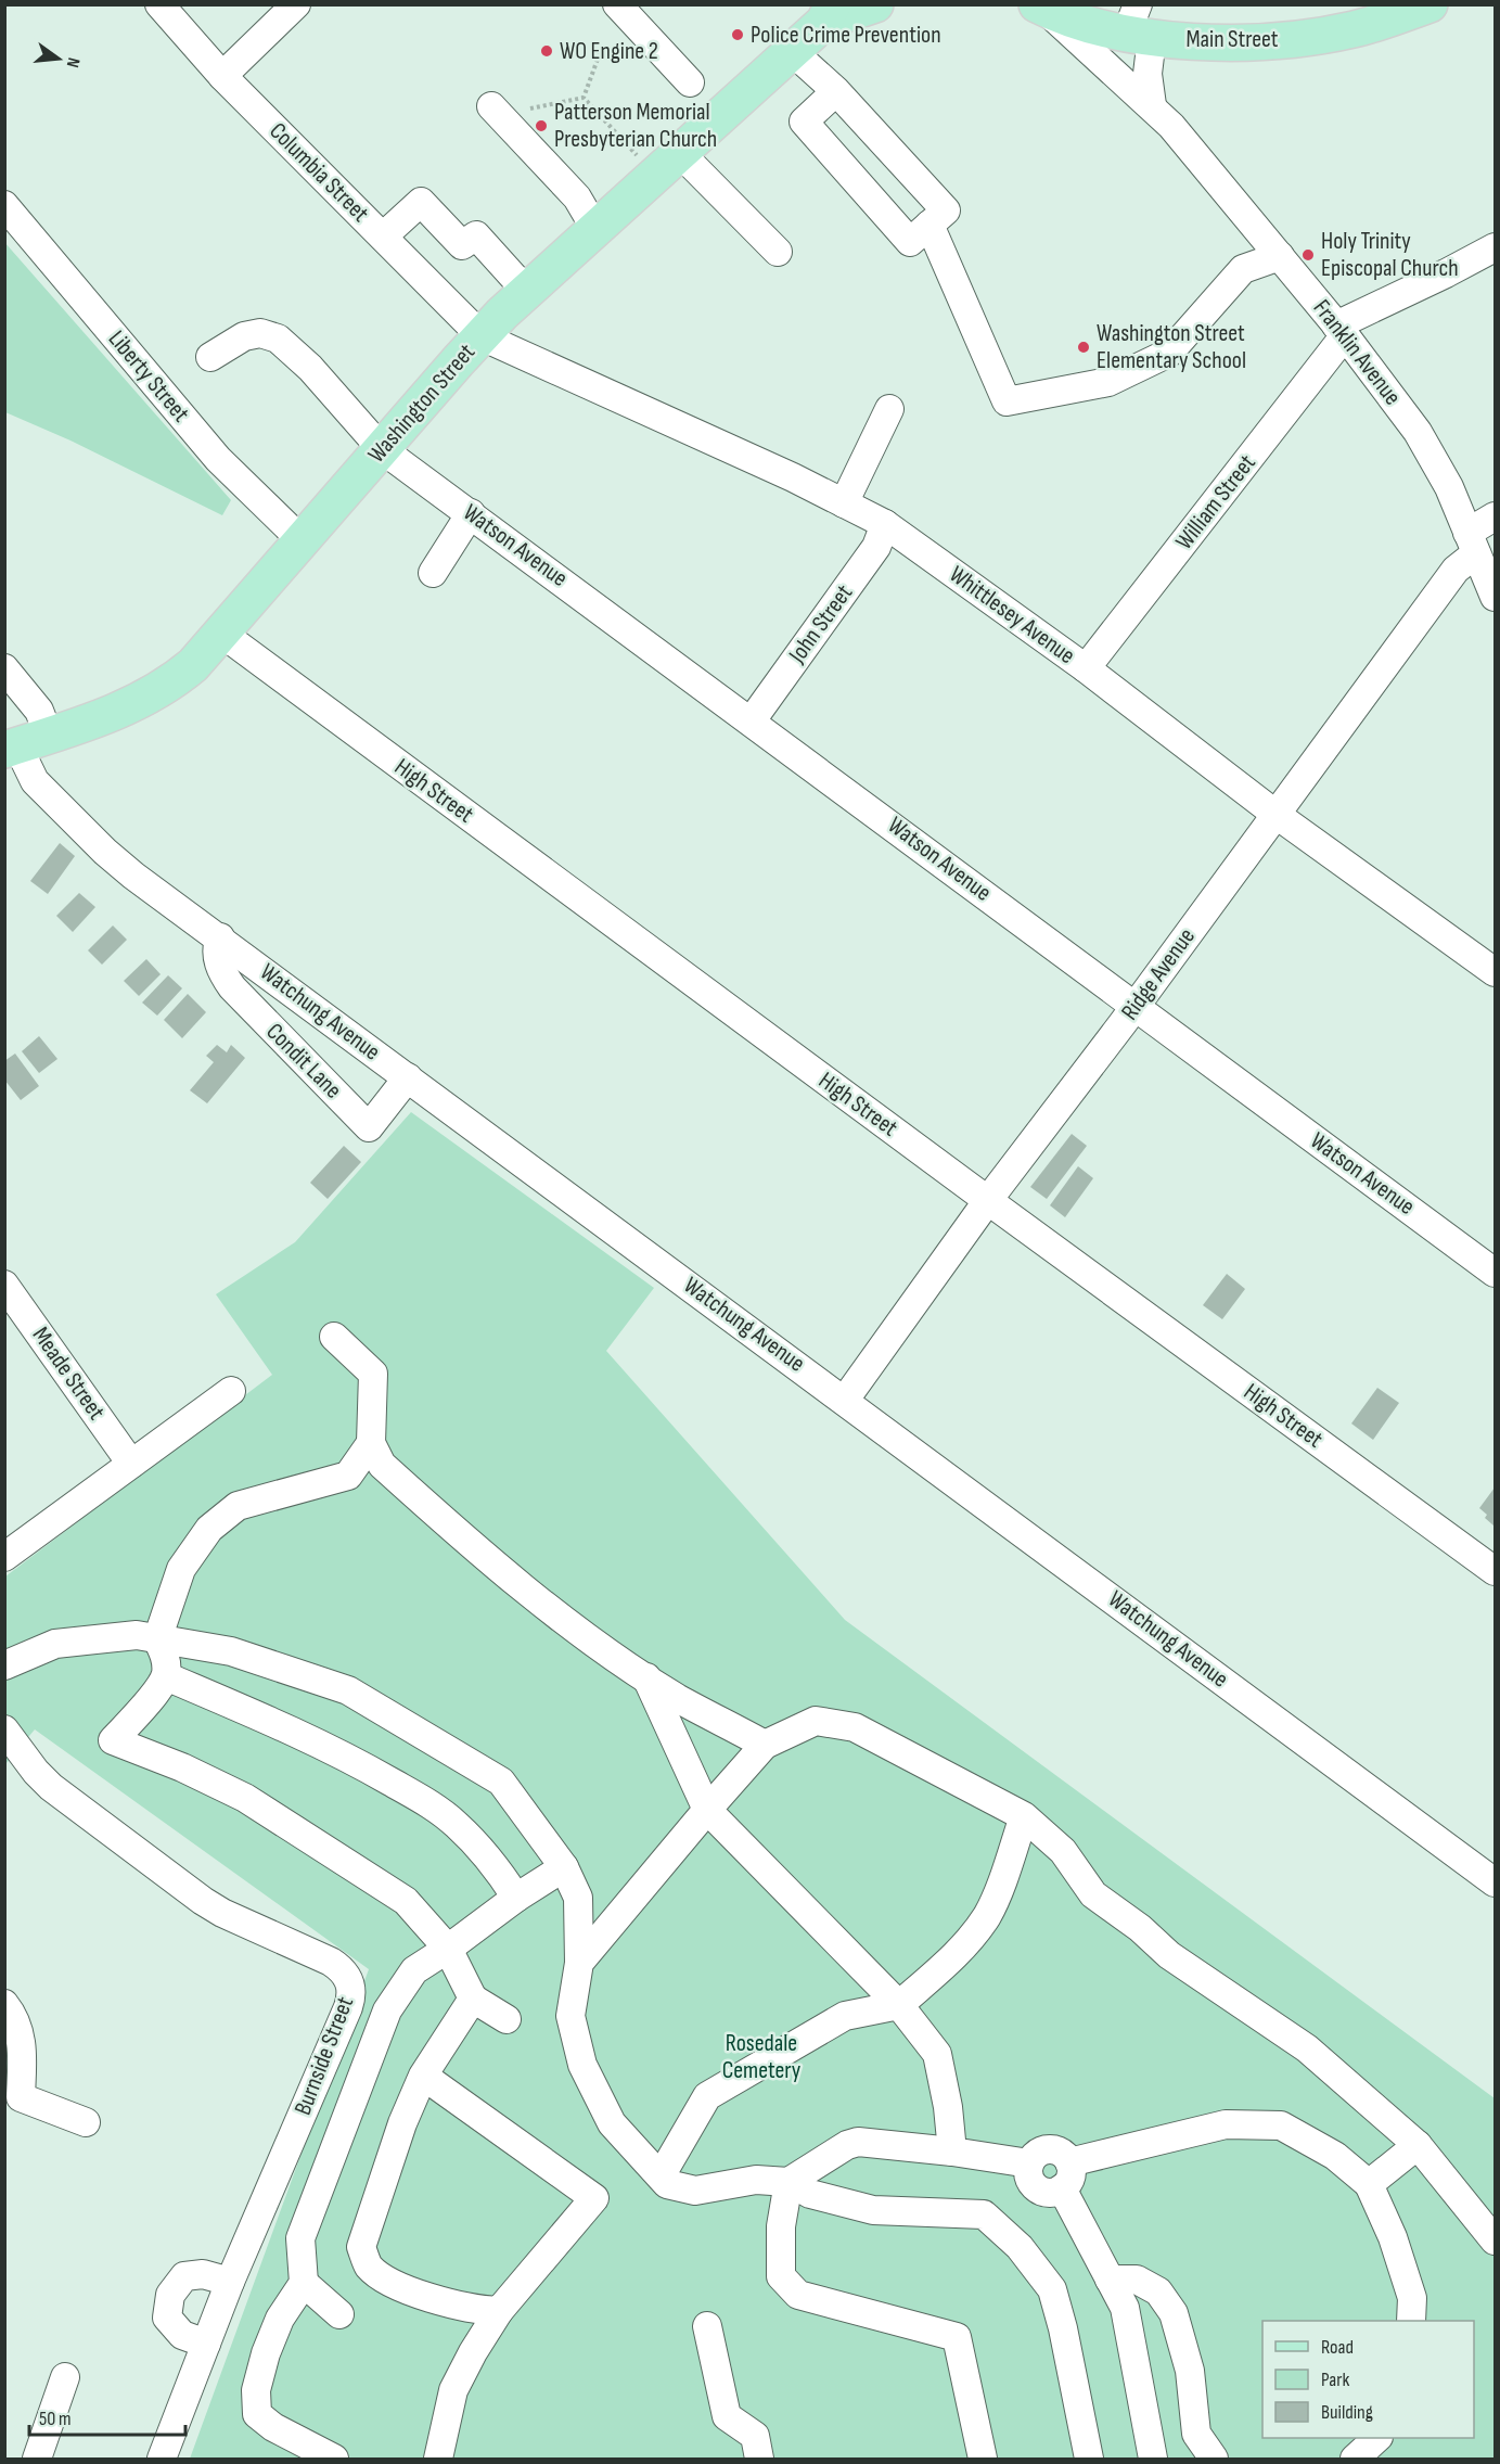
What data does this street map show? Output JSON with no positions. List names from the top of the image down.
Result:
{
  "streets": {
    "main road": ["Main Street", "Washington Street"],
    "street": [
      "Columbia Street",
      "Franklin Avenue",
      "Liberty Street",
      "William Street",
      "Watson Avenue",
      "Whittlesey Avenue",
      "John Street",
      "High Street",
      "Ridge Avenue",
      "Watchung Avenue",
      "Condit Lane",
      "Meade Street",
      "Burnside Street"
    ]
  },
  "crossings": [
    ["Main Street", "Franklin Avenue"],
    ["Columbia Street", "Washington Street"],
    ["Columbia Street", "Whittlesey Avenue"],
    ["Franklin Avenue", "William Street"],
    ["Franklin Avenue", "Ridge Avenue"],
    ["Liberty Street", "Washington Street"],
    ["Washington Street", "Watson Avenue"],
    ["Washington Street", "Whittlesey Avenue"],
    ["Washington Street", "High Street"],
    ["Washington Street", "Watchung Avenue"],
    ["William Street", "Whittlesey Avenue"],
    ["Watson Avenue", "John Street"],
    ["Watson Avenue", "Ridge Avenue"],
    ["Whittlesey Avenue", "John Street"],
    ["Whittlesey Avenue", "Ridge Avenue"],
    ["High Street", "Ridge Avenue"],
    ["Ridge Avenue", "Watchung Avenue"],
    ["Watchung Avenue", "Condit Lane"]
  ],
  "parks": ["Rosedale Cemetery"],
  "places": [
    "Police Crime Prevention",
    "WO Engine 2",
    "Patterson Memorial Presbyterian Church",
    "Holy Trinity Episcopal Church",
    "Washington Street Elementary School"
  ],
  "legend": ["Road", "Park", "Building"],
  "scale_bar": "50 m",
  "north": "right"
}
